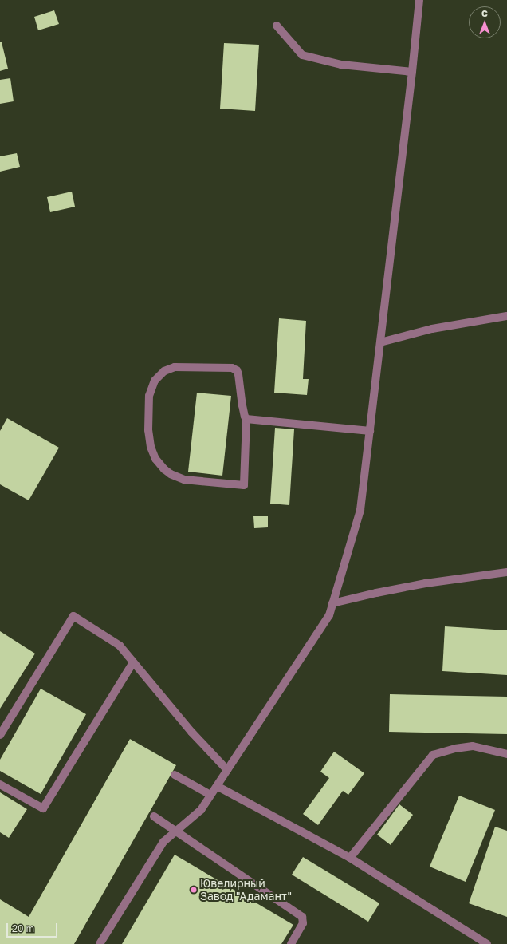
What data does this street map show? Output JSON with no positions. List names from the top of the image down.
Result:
{
  "places": ["Ювелирный Завод \"Адамант\""],
  "scale_bar": "20 m",
  "north": "top"
}
